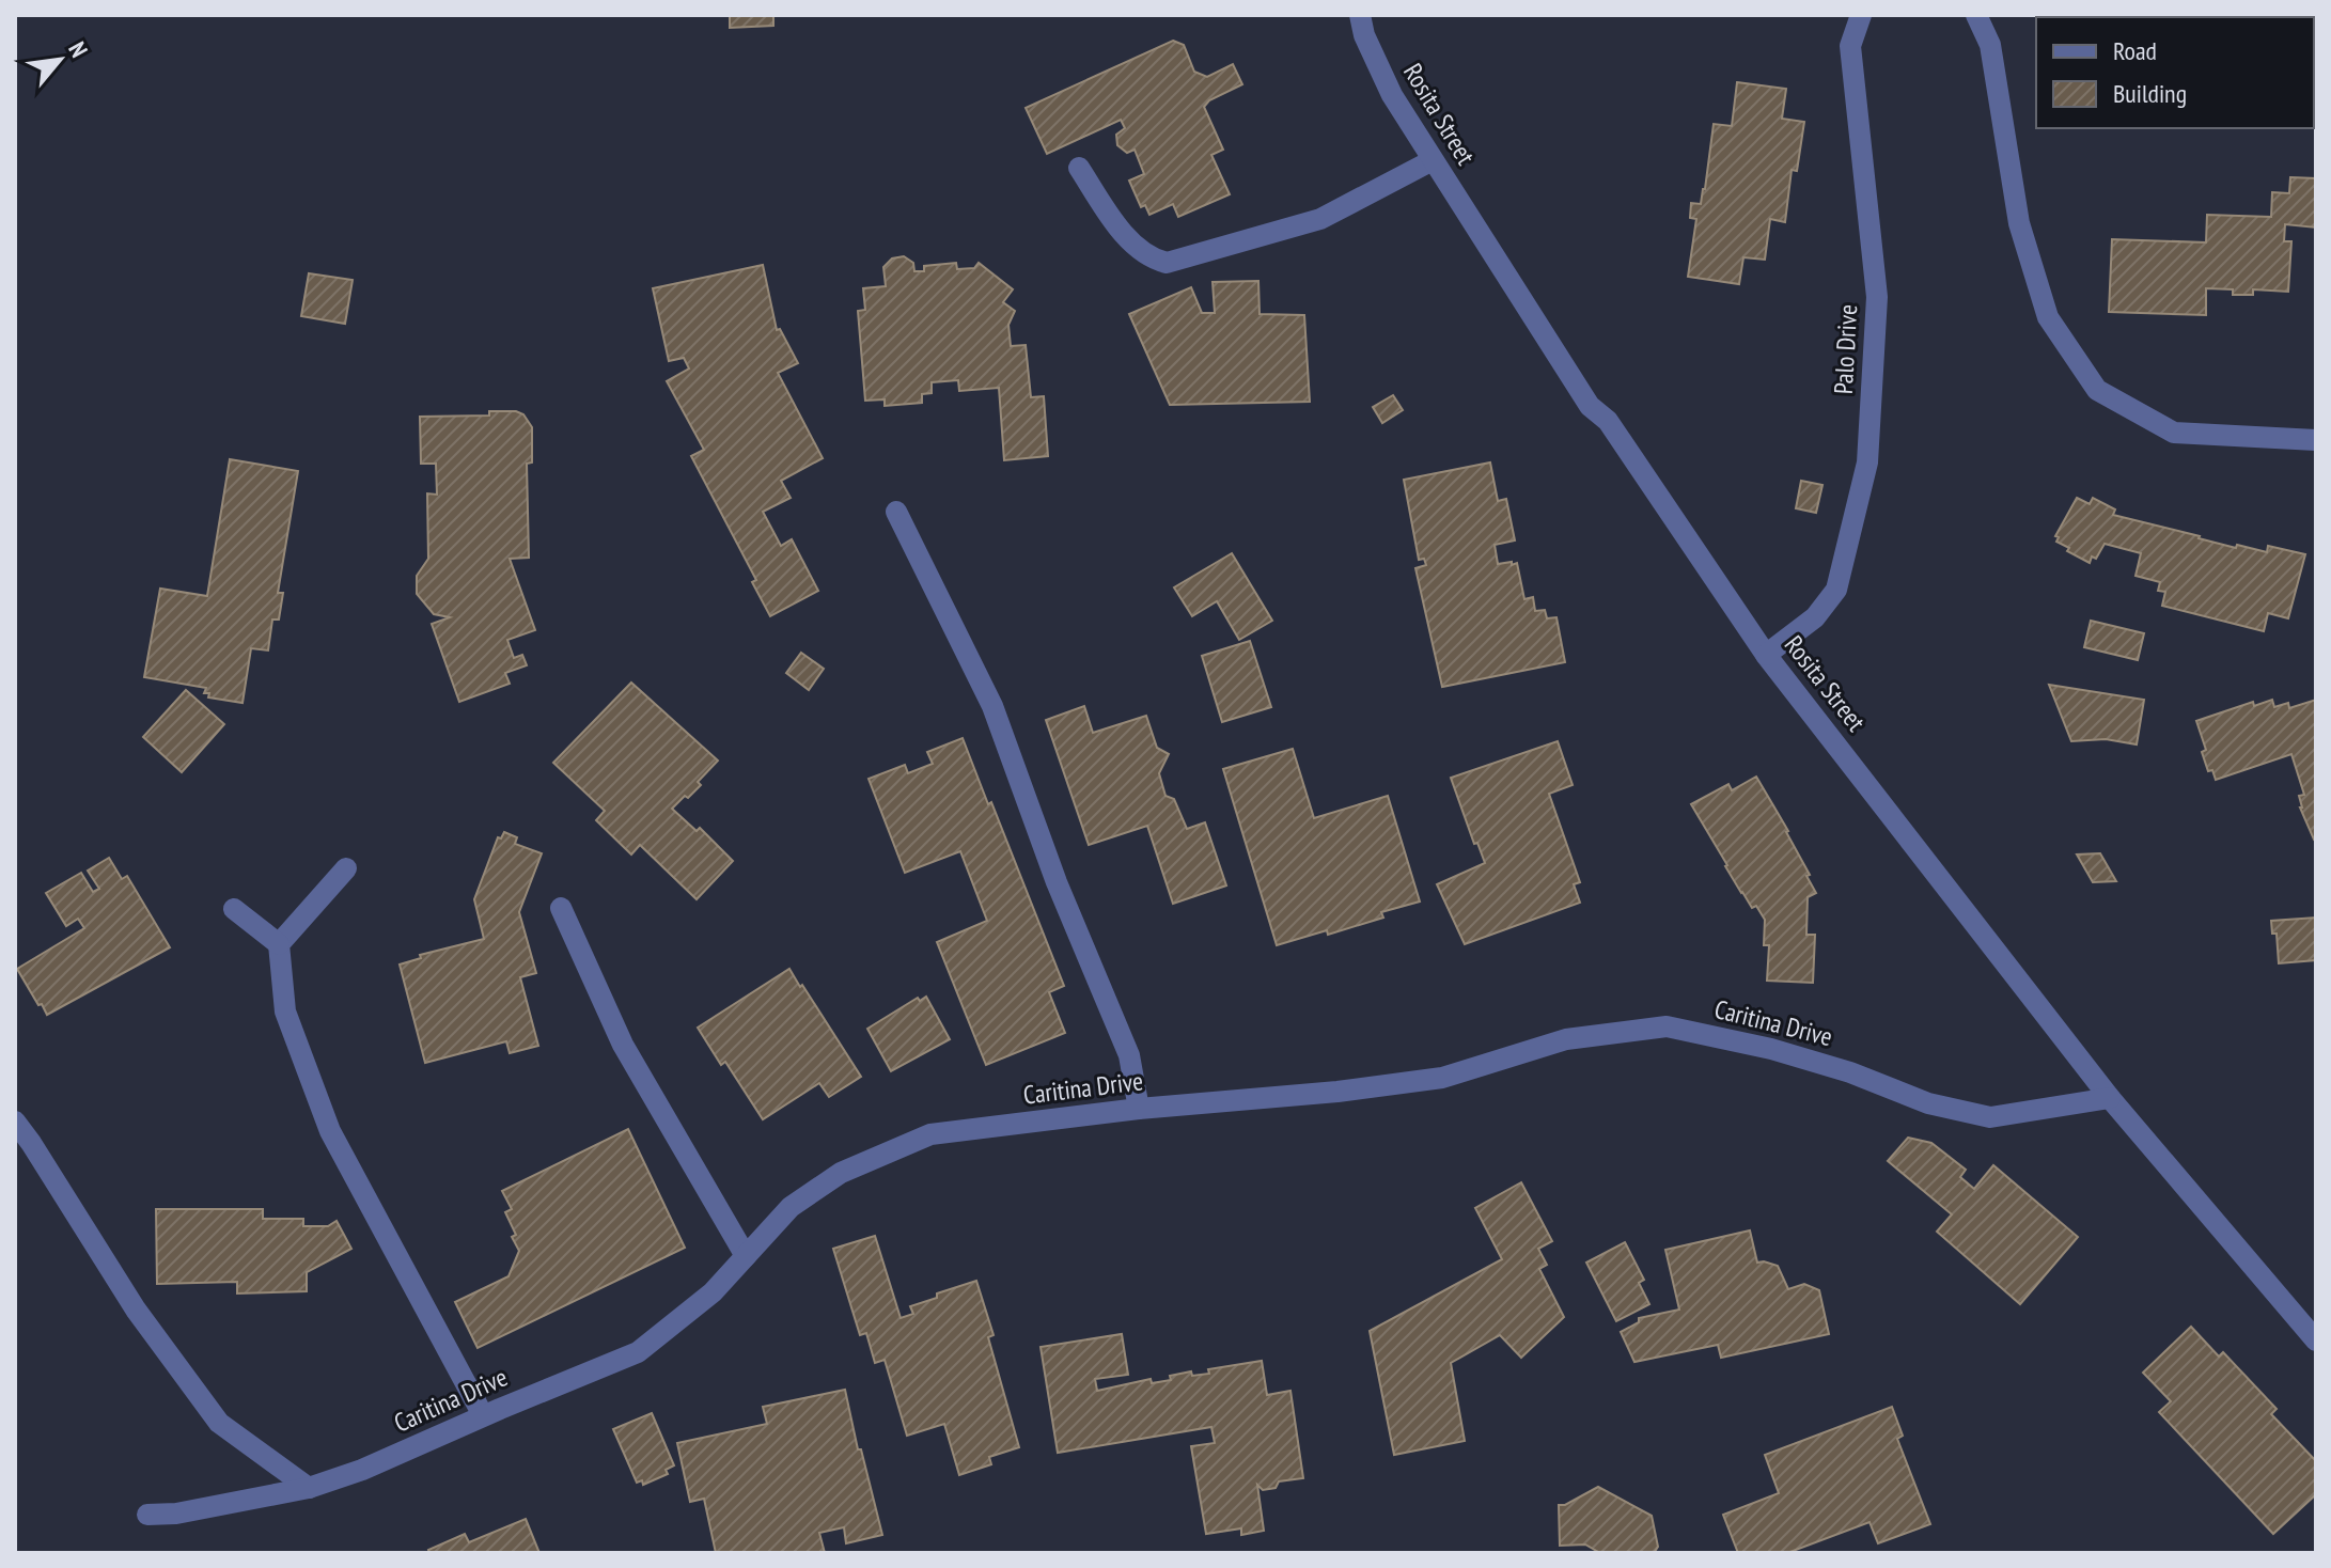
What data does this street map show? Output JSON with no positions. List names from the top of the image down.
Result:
{
  "streets": {
    "street": ["Rosita Street", "Palo Drive", "Caritina Drive"]
  },
  "crossings": [
    ["Rosita Street", "Palo Drive"],
    ["Rosita Street", "Caritina Drive"]
  ],
  "legend": ["Road", "Building"],
  "north": "top right"
}
